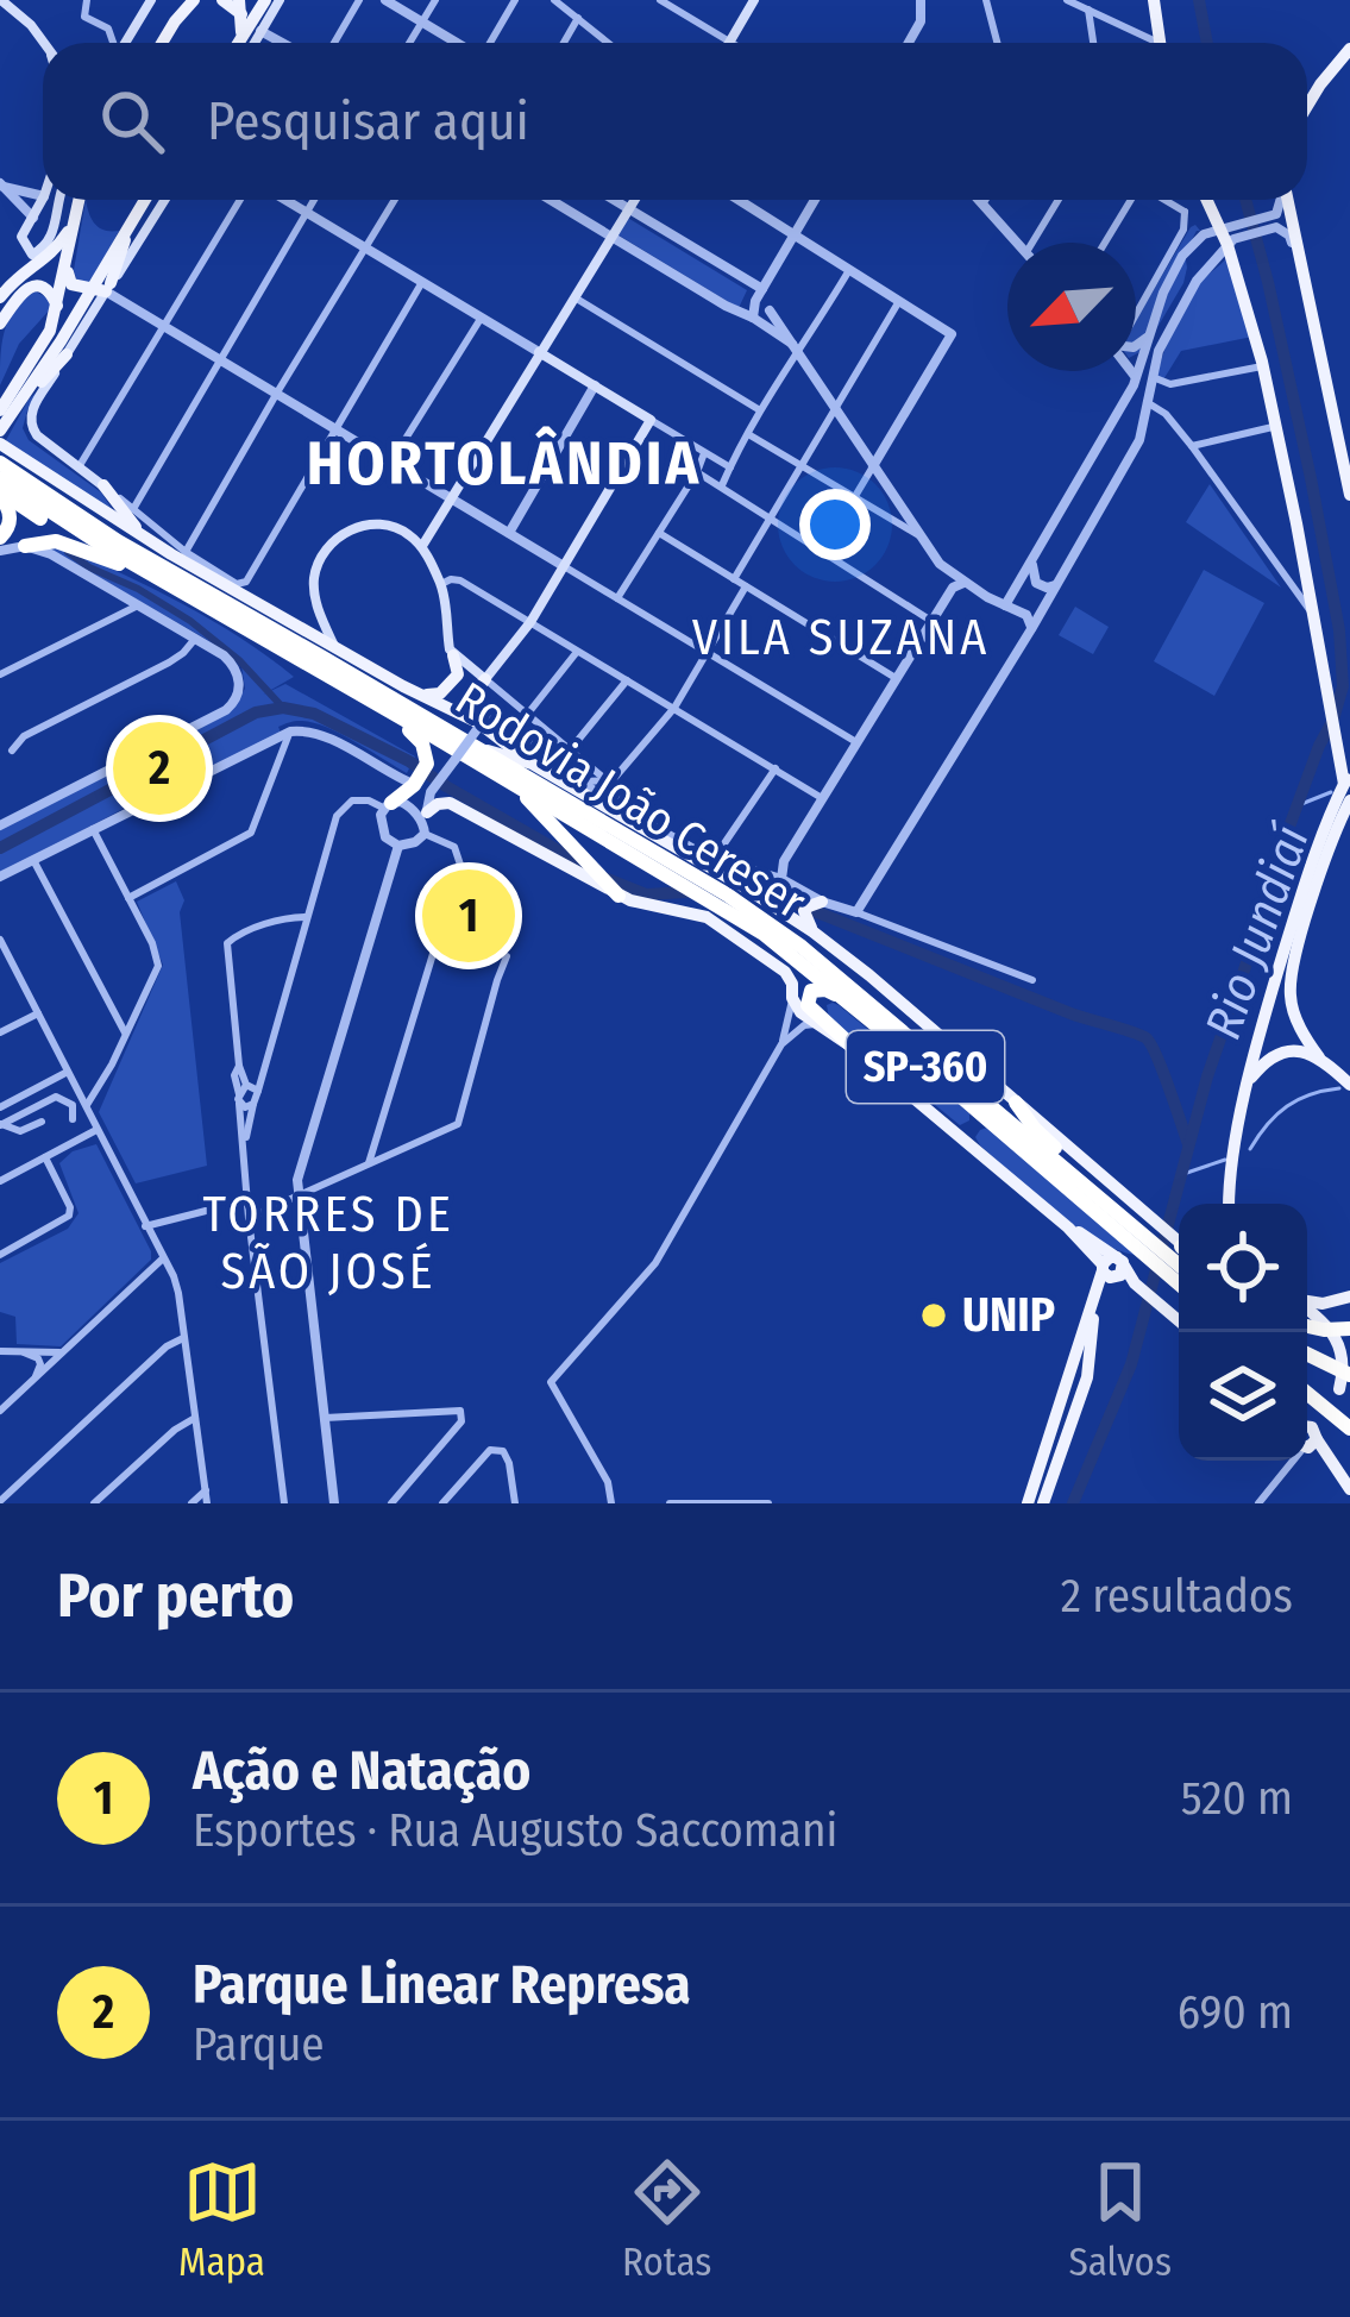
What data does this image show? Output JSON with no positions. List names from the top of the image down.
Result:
{
  "streets": {
    "highway": ["Rodovia João Cereser", "SP-360"]
  },
  "districts": ["HORTOLÂNDIA", "VILA SUZANA", "TORRES DE SÃO JOSÉ"],
  "water": ["Rio Jundiaí"],
  "places": ["UNIP"],
  "north": "bottom left",
  "page": {
    "search": "Pesquisar aqui",
    "pins": ["2", "1"],
    "heading": ["Por perto", "2 resultados"],
    "list": [
      {
        "mark": "1",
        "name": "Ação e Natação",
        "note": "Esportes · Rua Augusto Saccomani",
        "value": "520 m"
      },
      {
        "mark": "2",
        "name": "Parque Linear Represa",
        "note": "Parque",
        "value": "690 m"
      }
    ],
    "nav": ["Mapa", "Rotas", "Salvos"]
  }
}
